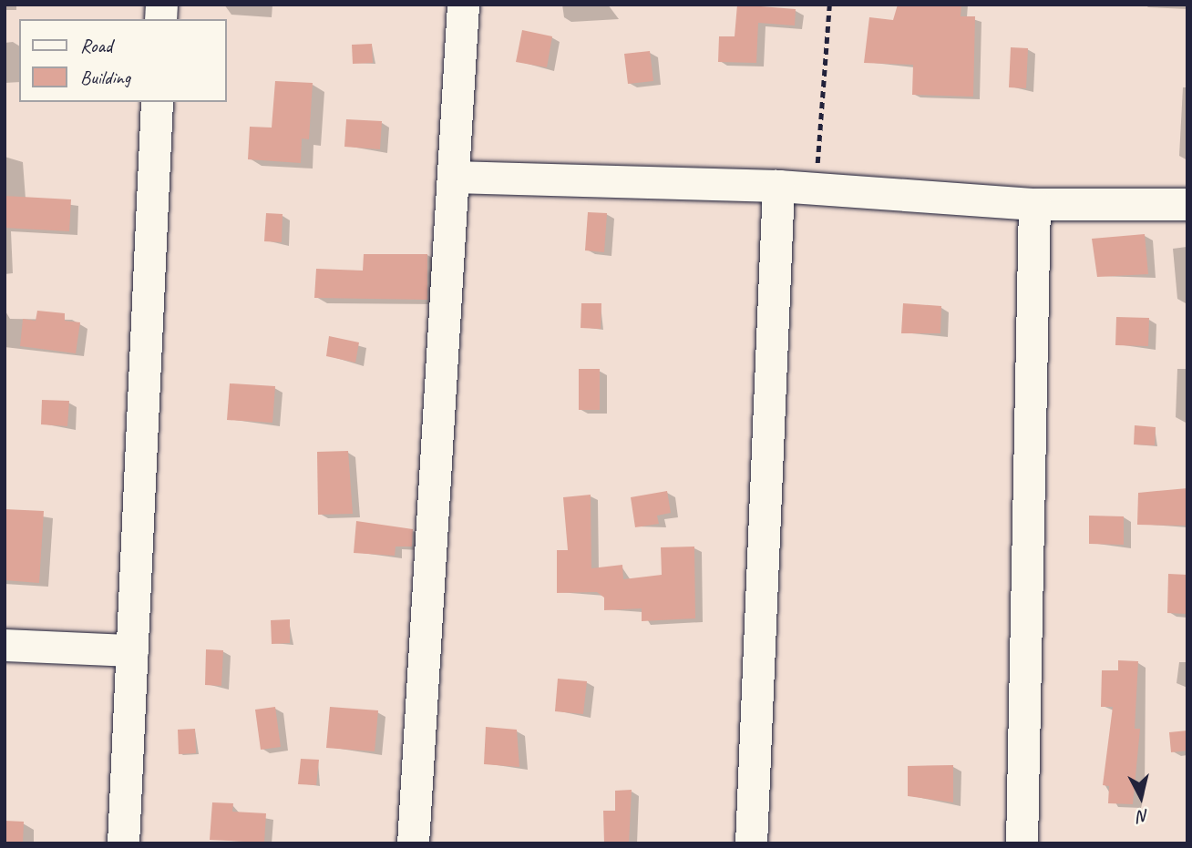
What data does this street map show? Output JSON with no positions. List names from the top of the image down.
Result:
{
  "legend": ["Road", "Building"],
  "north": "bottom"
}
